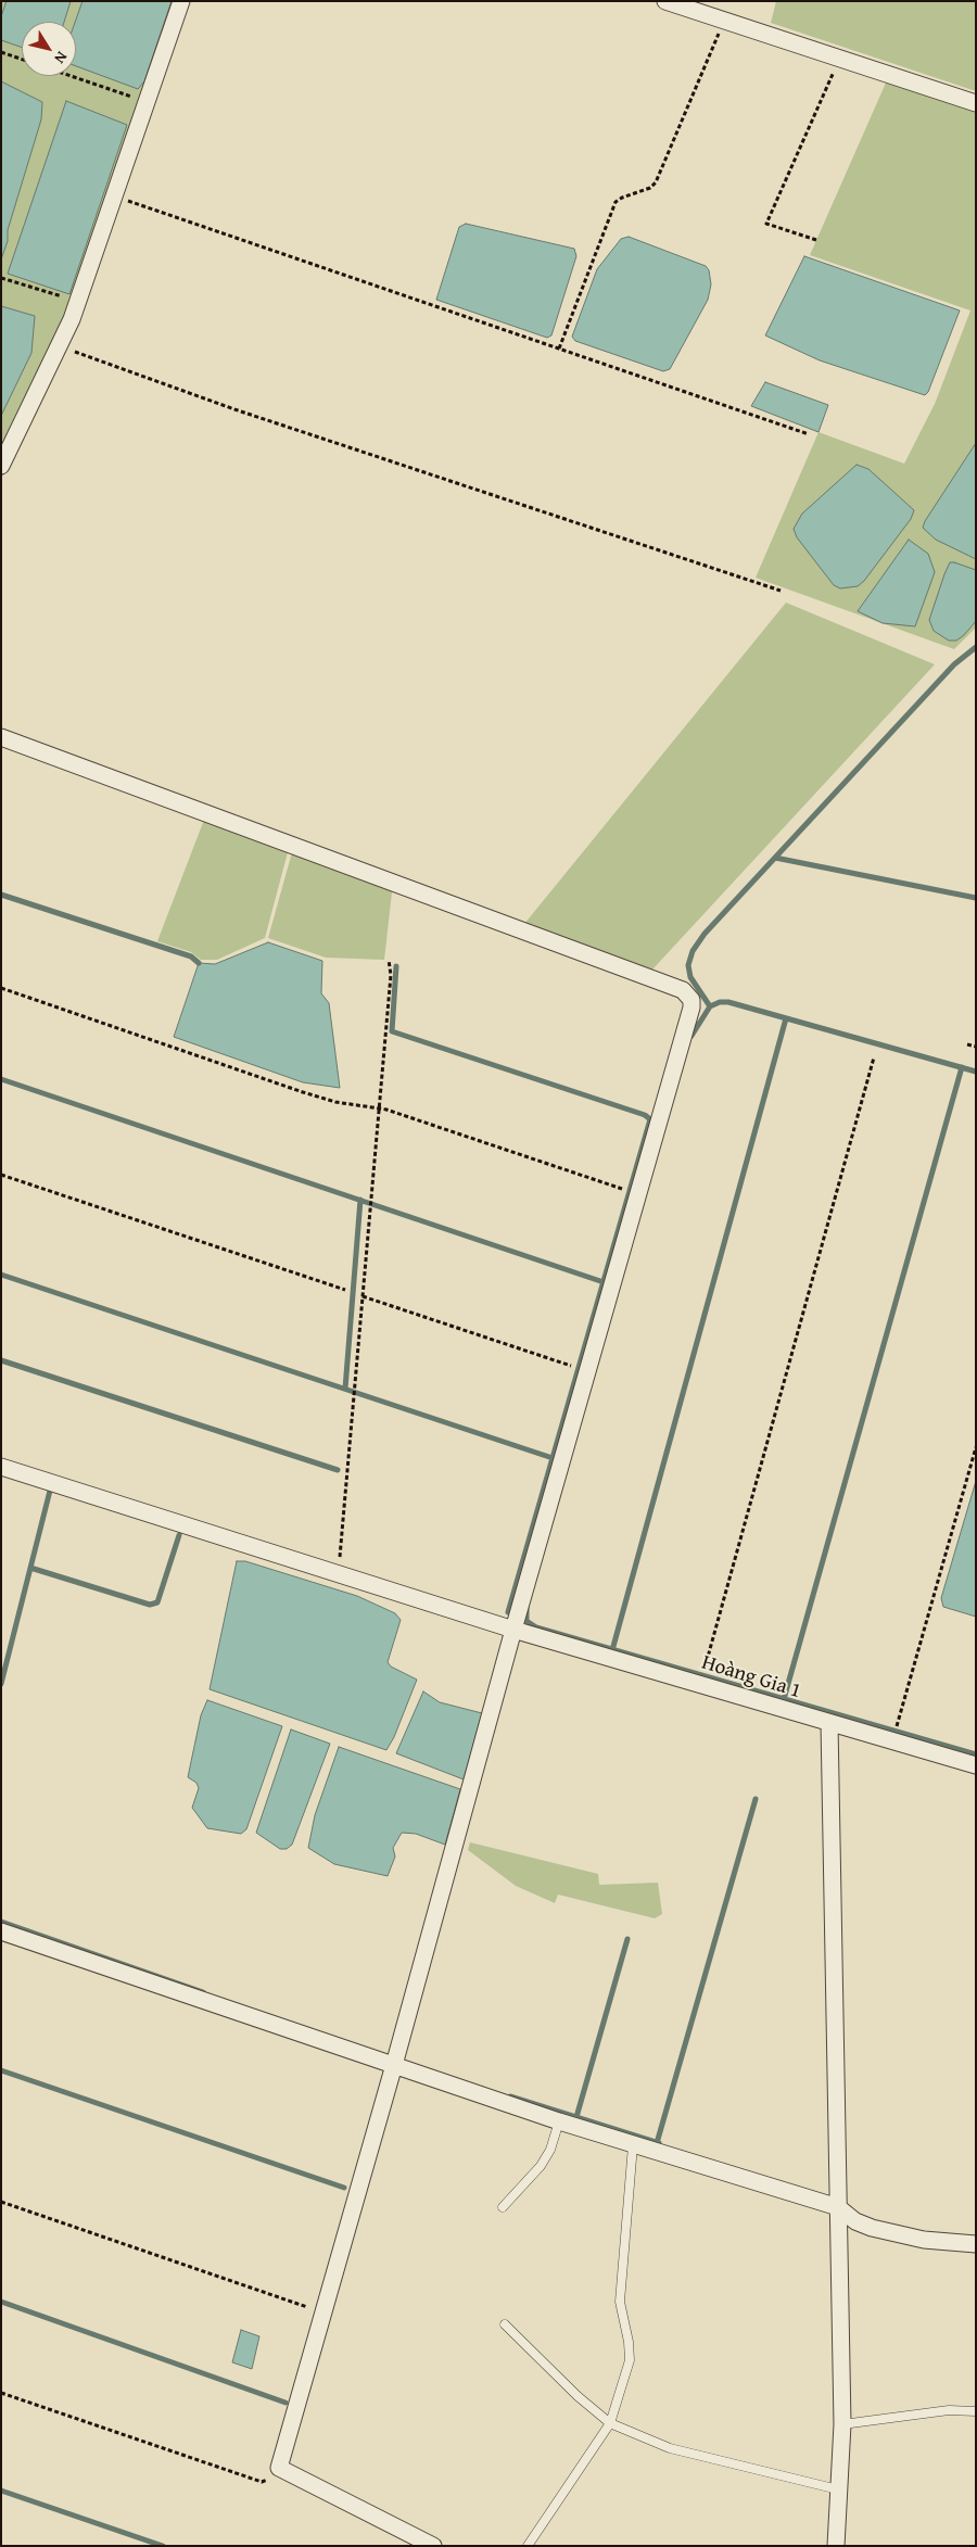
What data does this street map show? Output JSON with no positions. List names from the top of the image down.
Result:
{
  "streets": {
    "street": ["Hoàng Gia 1"]
  },
  "north": "bottom right"
}
